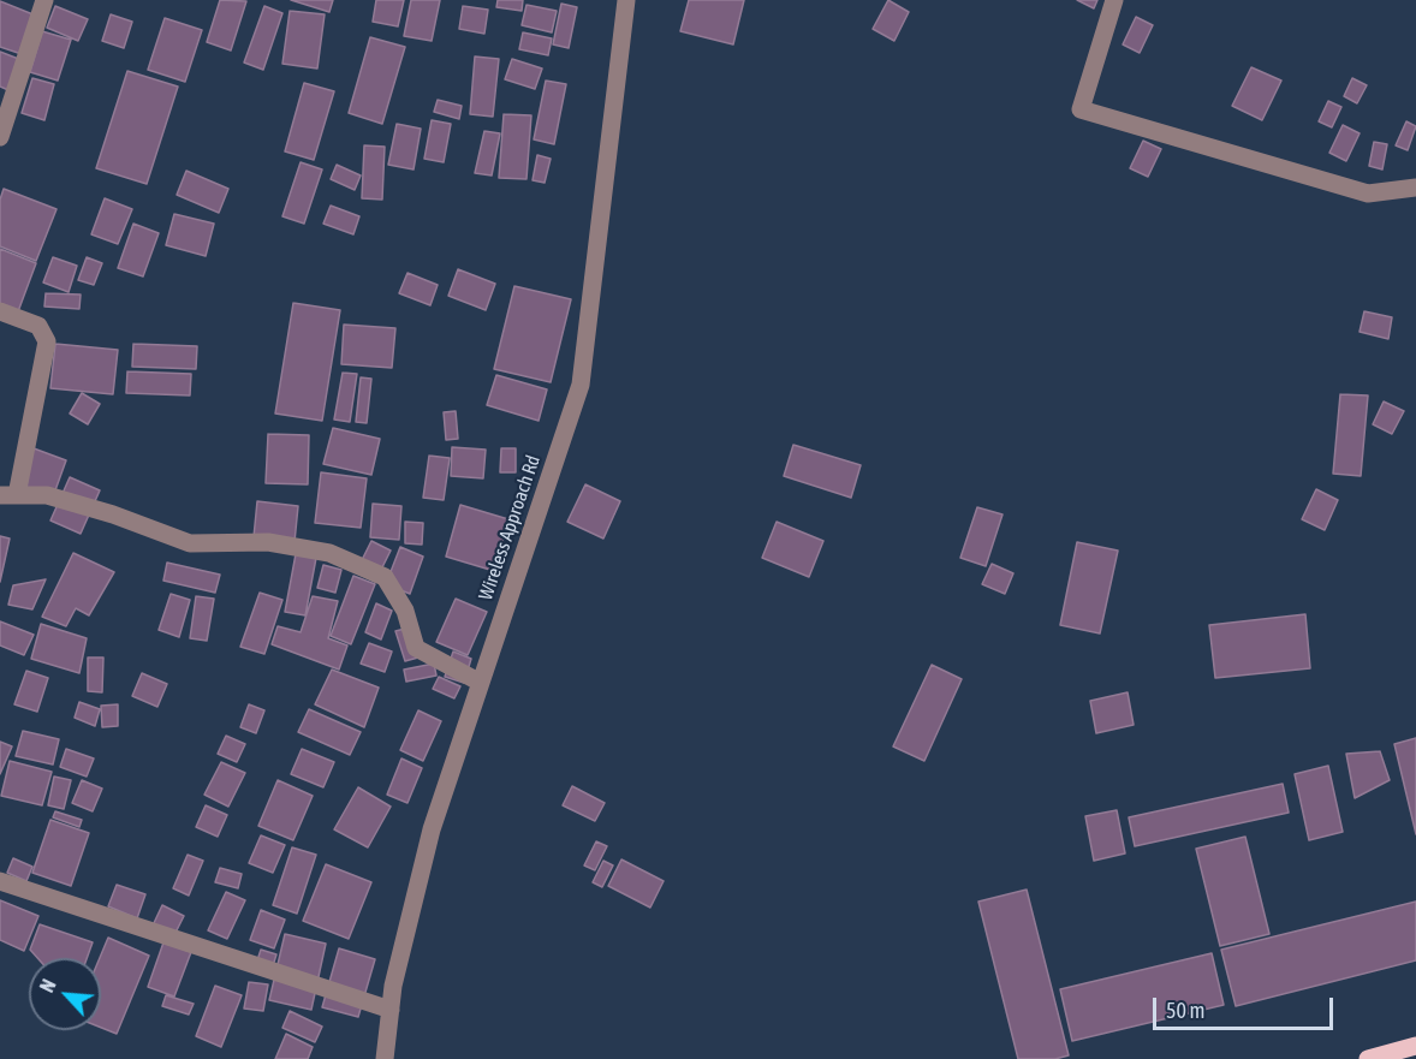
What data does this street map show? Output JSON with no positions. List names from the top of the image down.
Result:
{
  "streets": {
    "street": ["Wireless Approach Rd"]
  },
  "scale_bar": "50 m",
  "north": "top left"
}
